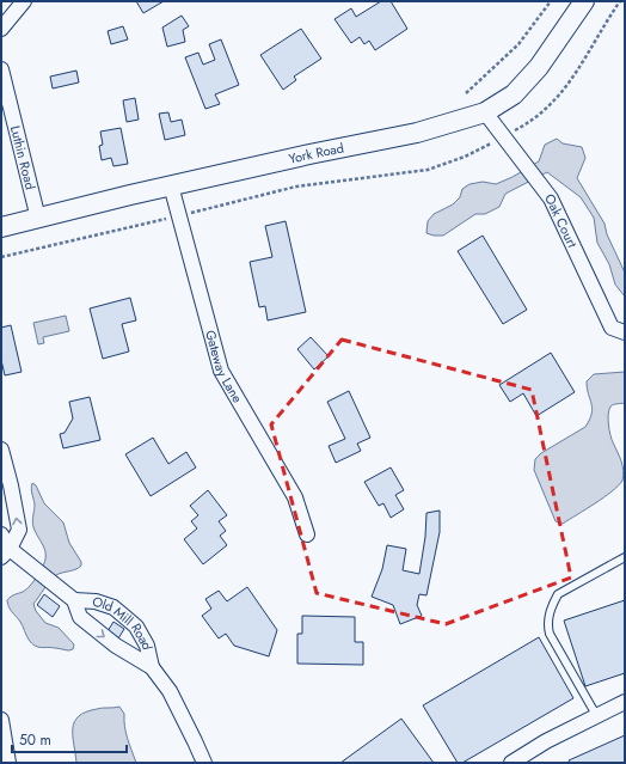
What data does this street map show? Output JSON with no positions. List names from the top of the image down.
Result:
{
  "streets": {
    "main road": ["York Road"],
    "street": [
      "Luthin Road",
      "Oak Court",
      "Gateway Lane",
      "Old Mill Road"
    ]
  },
  "crossings": [
    ["York Road", "Luthin Road"],
    ["York Road", "Oak Court"],
    ["York Road", "Gateway Lane"]
  ],
  "scale_bar": "50 m"
}
